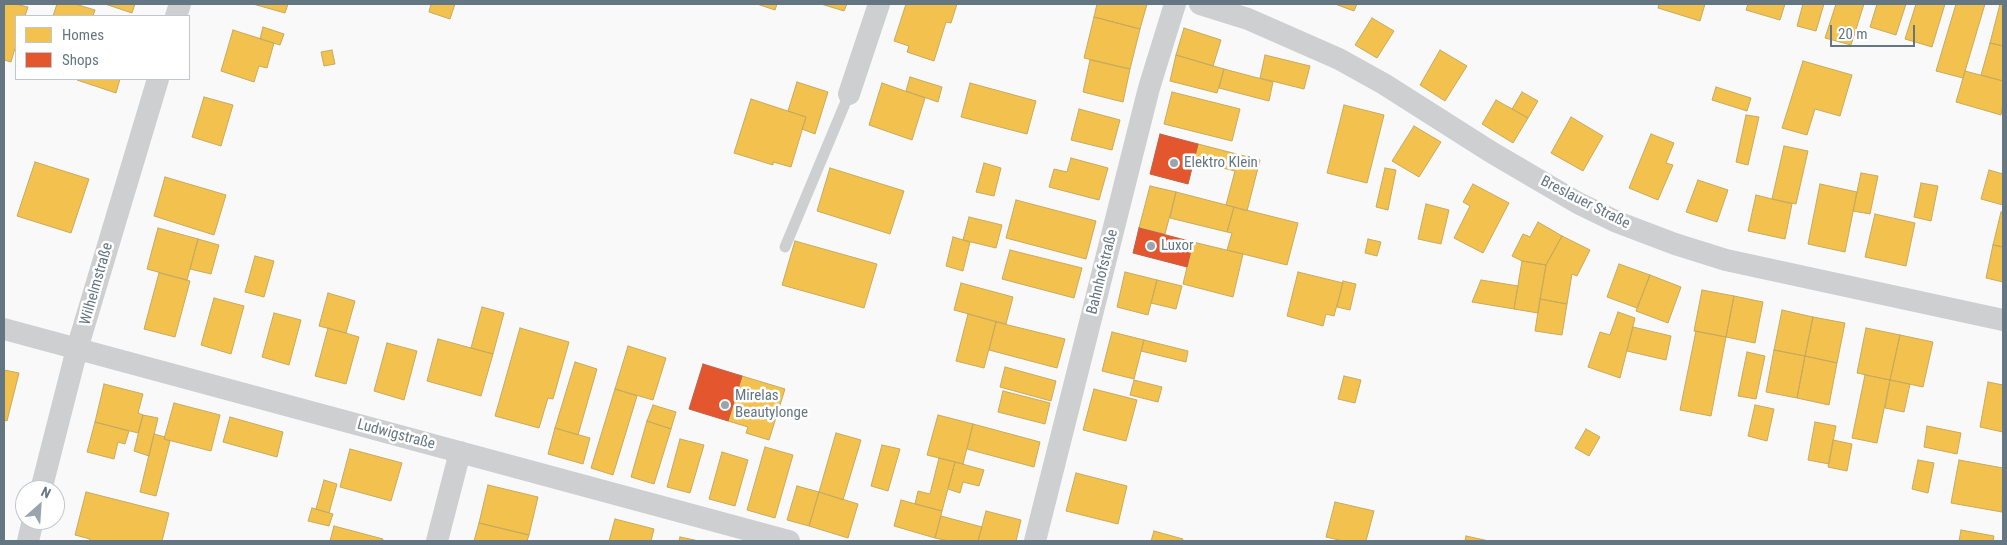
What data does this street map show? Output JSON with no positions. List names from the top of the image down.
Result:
{
  "streets": {
    "street": [
      "Breslauer Straße",
      "Bahnhofstraße",
      "Wilhelmstraße",
      "Ludwigstraße"
    ]
  },
  "crossings": [
    ["Wilhelmstraße", "Ludwigstraße"]
  ],
  "places": ["Elektro Klein", "Luxor", "Mirelas Beautylonge"],
  "legend": ["Homes", "Shops"],
  "scale_bar": "20 m",
  "north": "top right"
}
